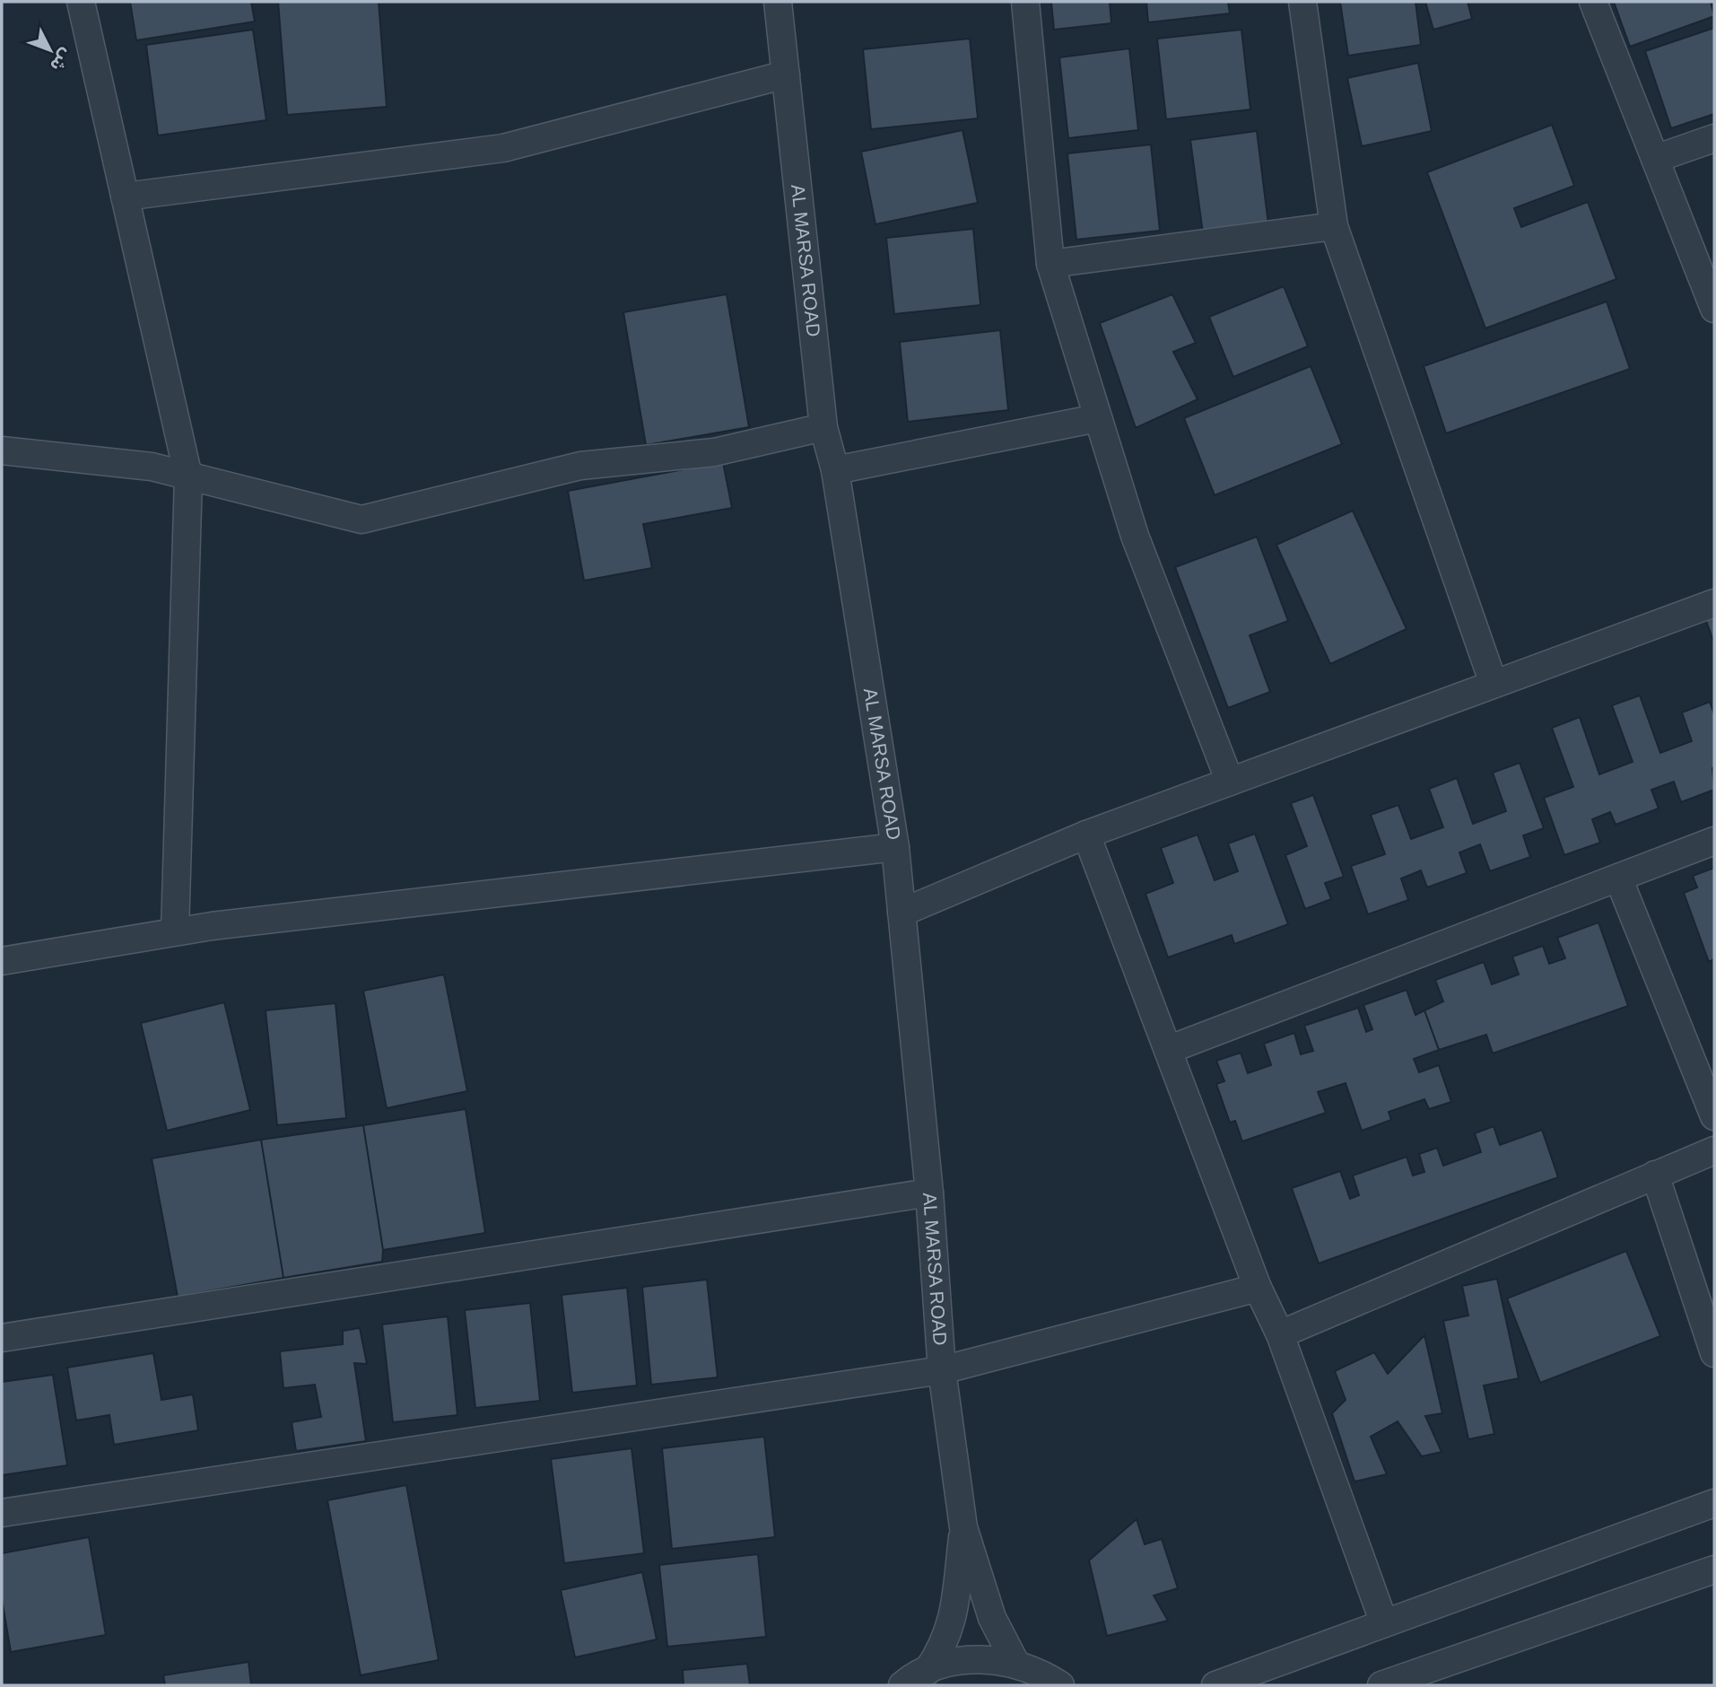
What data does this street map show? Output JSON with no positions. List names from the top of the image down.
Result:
{
  "streets": {
    "street": ["AL MARSA ROAD"]
  },
  "north": "bottom right"
}
